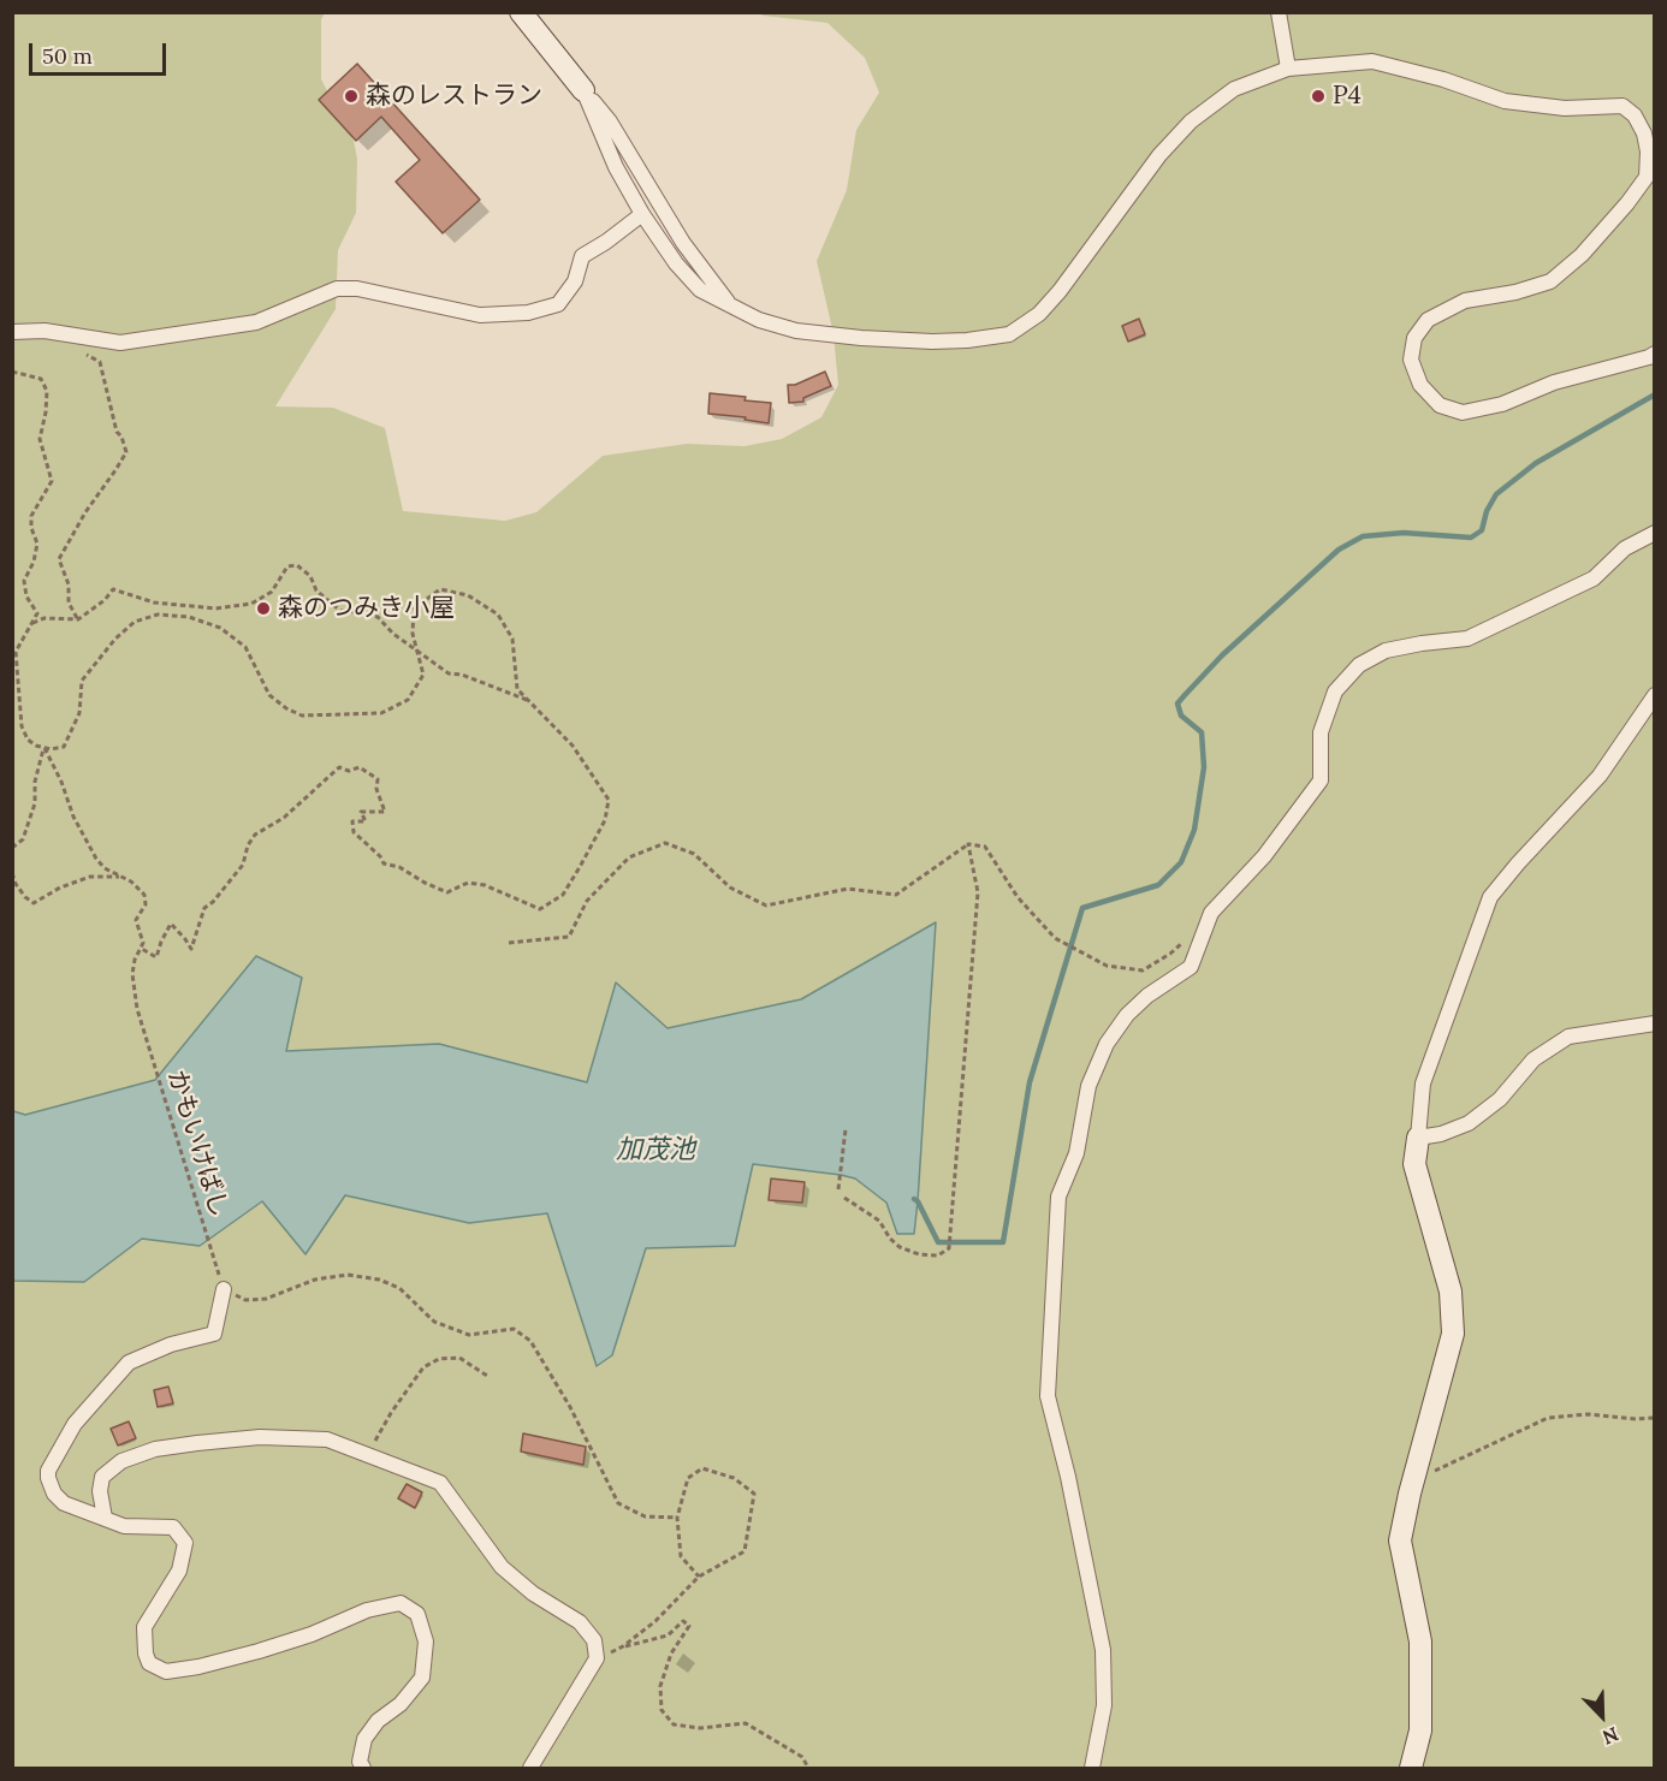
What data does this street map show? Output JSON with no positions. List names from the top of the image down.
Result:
{
  "streets": {
    "path": ["かもいけばし"]
  },
  "water": ["加茂池"],
  "places": ["森のレストラン", "P4", "森のつみき小屋"],
  "scale_bar": "50 m",
  "north": "bottom right"
}
